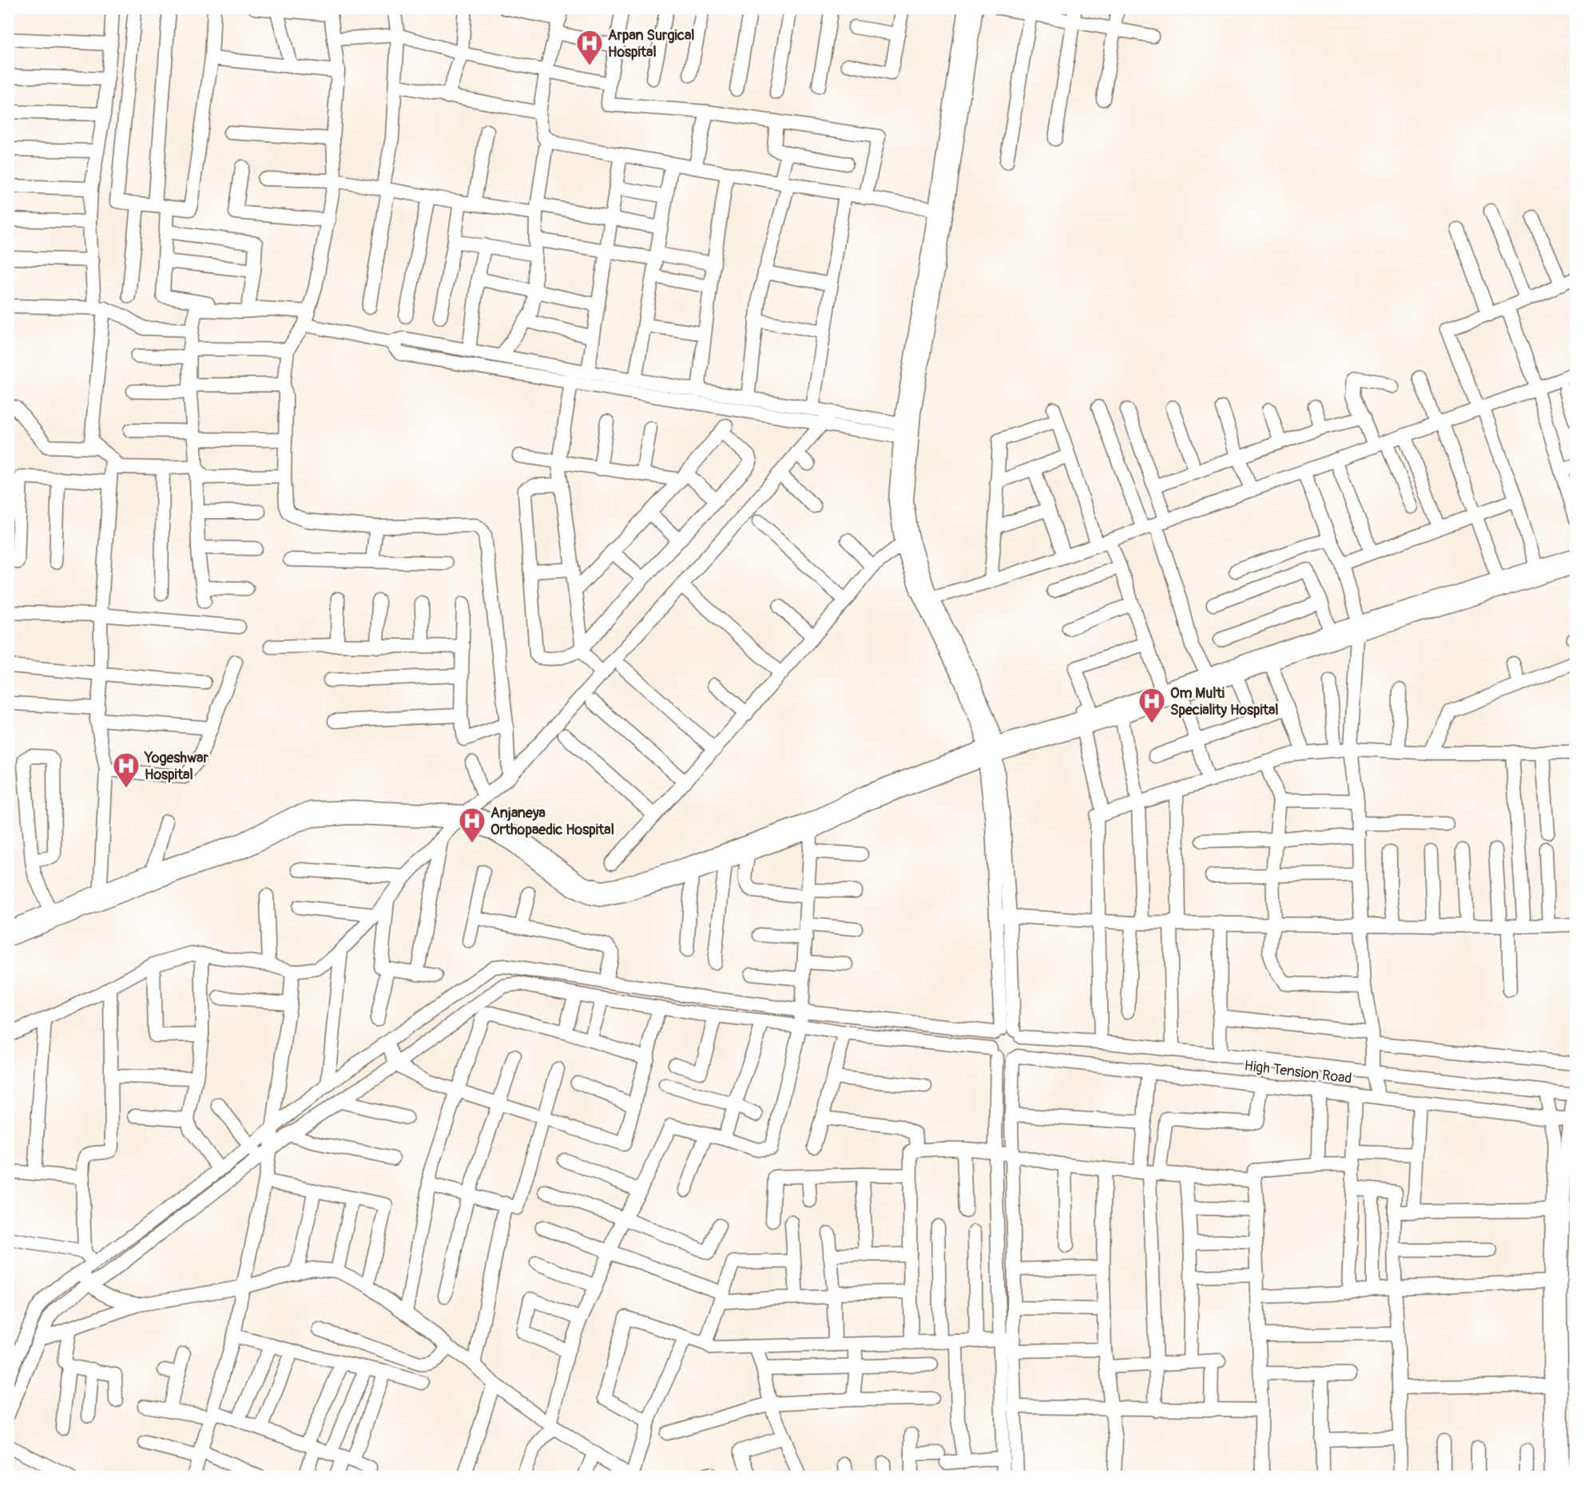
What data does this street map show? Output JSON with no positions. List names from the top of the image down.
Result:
{
  "streets": {
    "street": ["High Tension Road"]
  },
  "places": {
    "hospital": [
      "Arpan Surgical Hospital",
      "Om Multi Speciality Hospital",
      "Yogeshwar Hospital",
      "Anjaneya Orthopaedic Hospital"
    ]
  }
}
